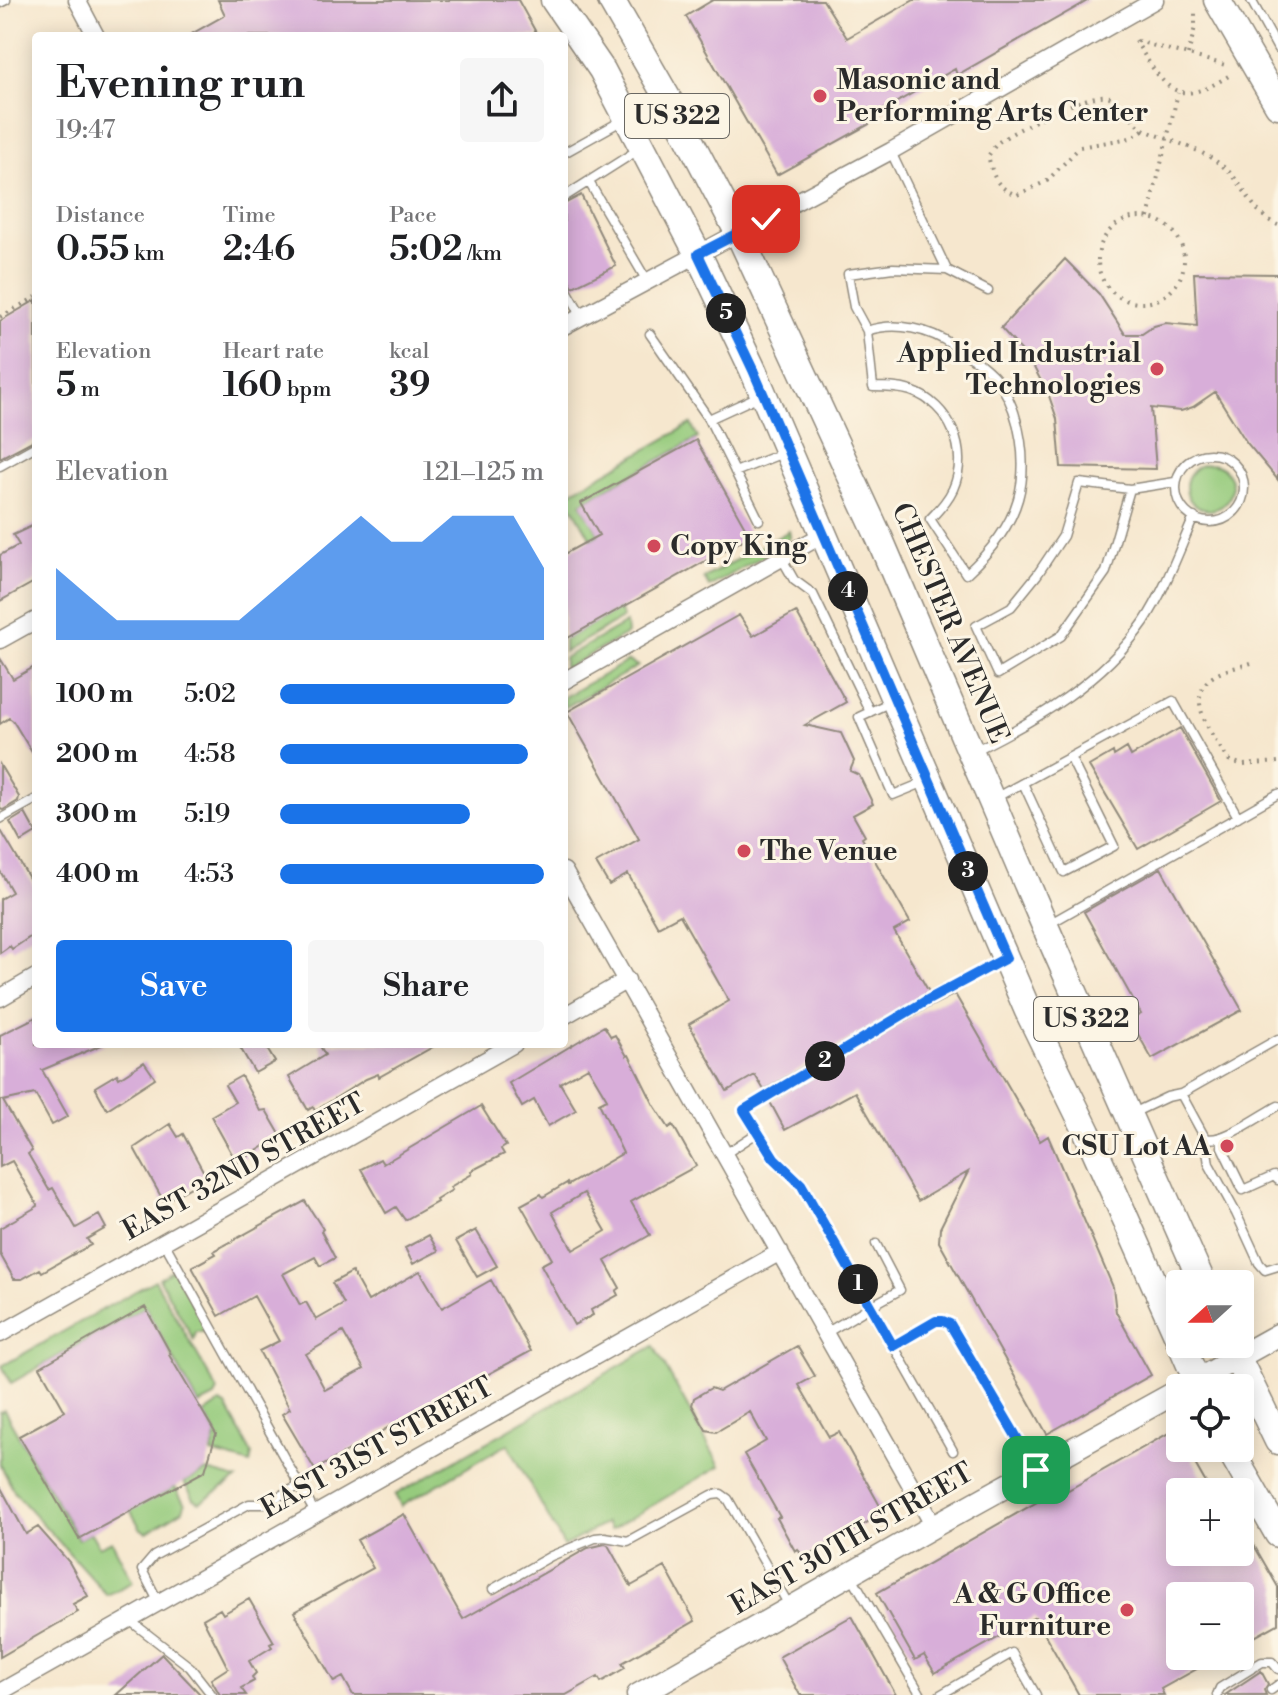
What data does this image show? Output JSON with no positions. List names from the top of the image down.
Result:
{
  "streets": {
    "main road": ["US 322", "CHESTER AVENUE", "EAST 30TH STREET"],
    "street": ["EAST 32ND STREET", "EAST 31ST STREET"]
  },
  "places": [
    "Masonic and Performing Arts Center",
    "Applied Industrial Technologies",
    "Copy King",
    "The Venue",
    "CSU Lot AA",
    "A & G Office Furniture"
  ],
  "north": "left",
  "page": {
    "heading": ["Evening run", "19:47"],
    "stats": [
      ["Distance", "0.55 km"],
      ["Time", "2:46"],
      ["Pace", "5:02 /km"],
      ["Elevation", "5 m"],
      ["Heart rate", "160 bpm"],
      ["kcal", "39"]
    ],
    "pins": [
      "5",
      "4",
      "3",
      "2",
      "1"
    ],
    "chart": ["Elevation", "121–125 m"],
    "list": [
      {
        "name": "100 m",
        "note": "5:02"
      },
      {
        "name": "200 m",
        "note": "4:58"
      },
      {
        "name": "300 m",
        "note": "5:19"
      },
      {
        "name": "400 m",
        "note": "4:53"
      }
    ],
    "buttons": ["Save", "Share"],
    "map_buttons": ["+", "−"]
  }
}
